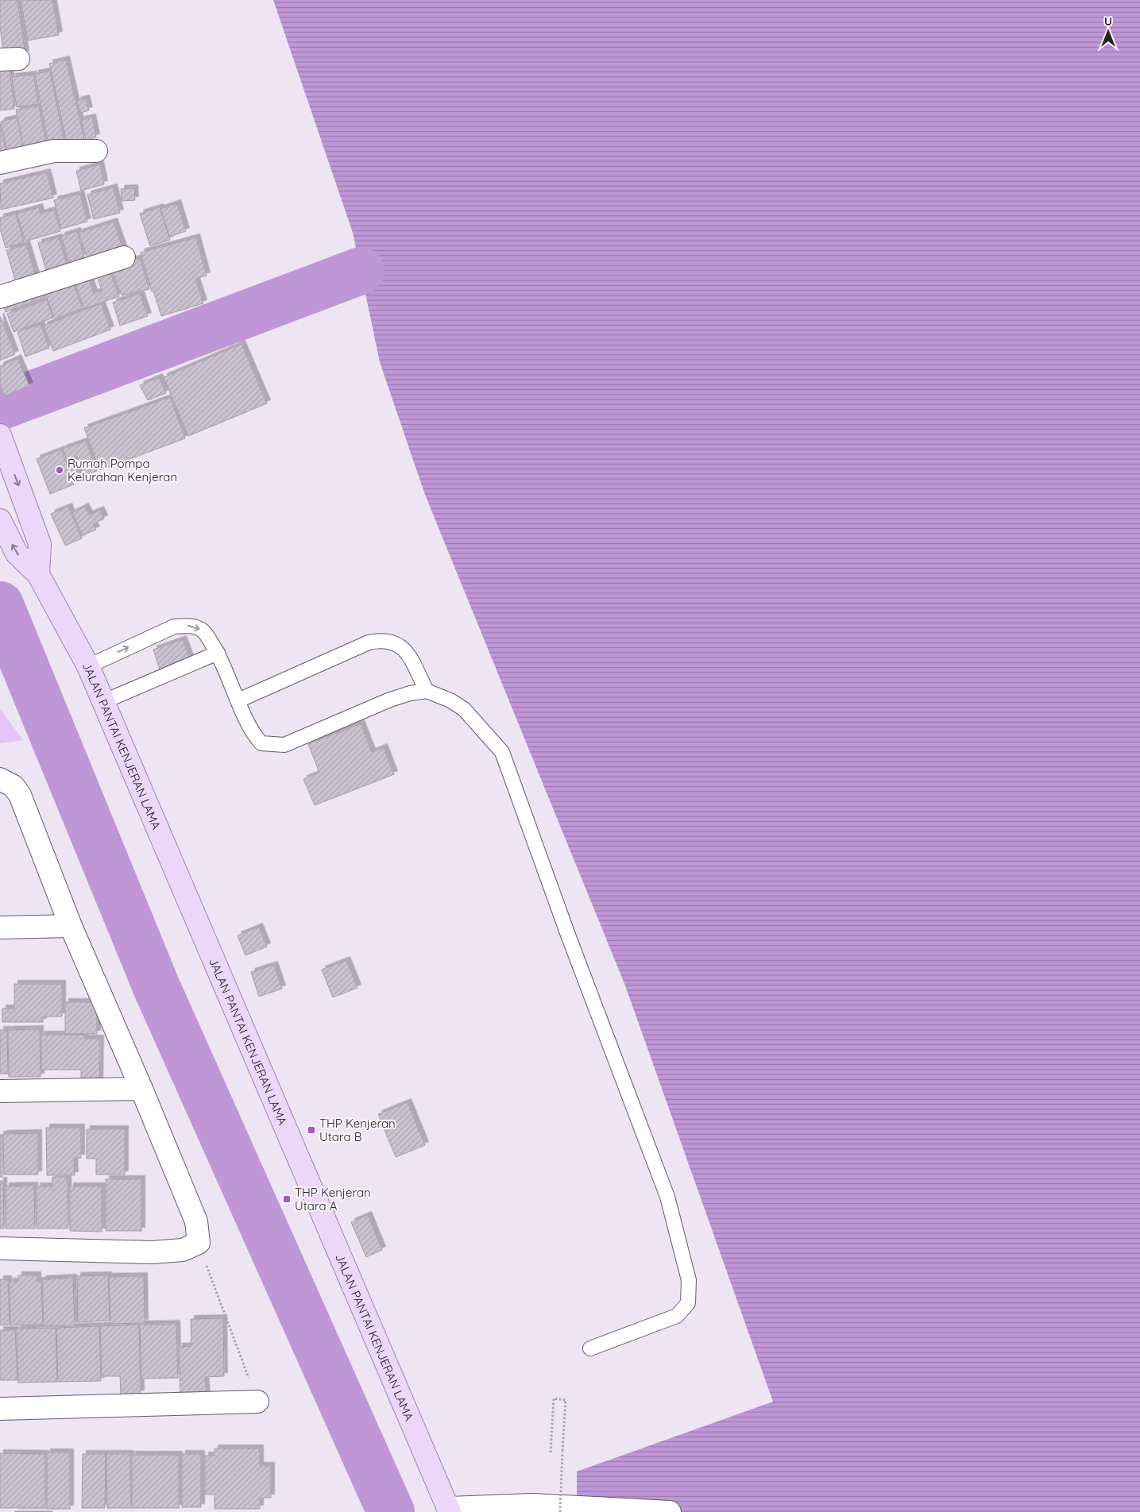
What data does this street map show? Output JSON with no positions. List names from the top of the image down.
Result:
{
  "streets": {
    "main road": ["JALAN PANTAI KENJERAN LAMA"]
  },
  "places": {
    "other": ["Rumah Pompa Kelurahan Kenjeran"],
    "transit": ["THP Kenjeran Utara B", "THP Kenjeran Utara A"]
  },
  "north": "top"
}
